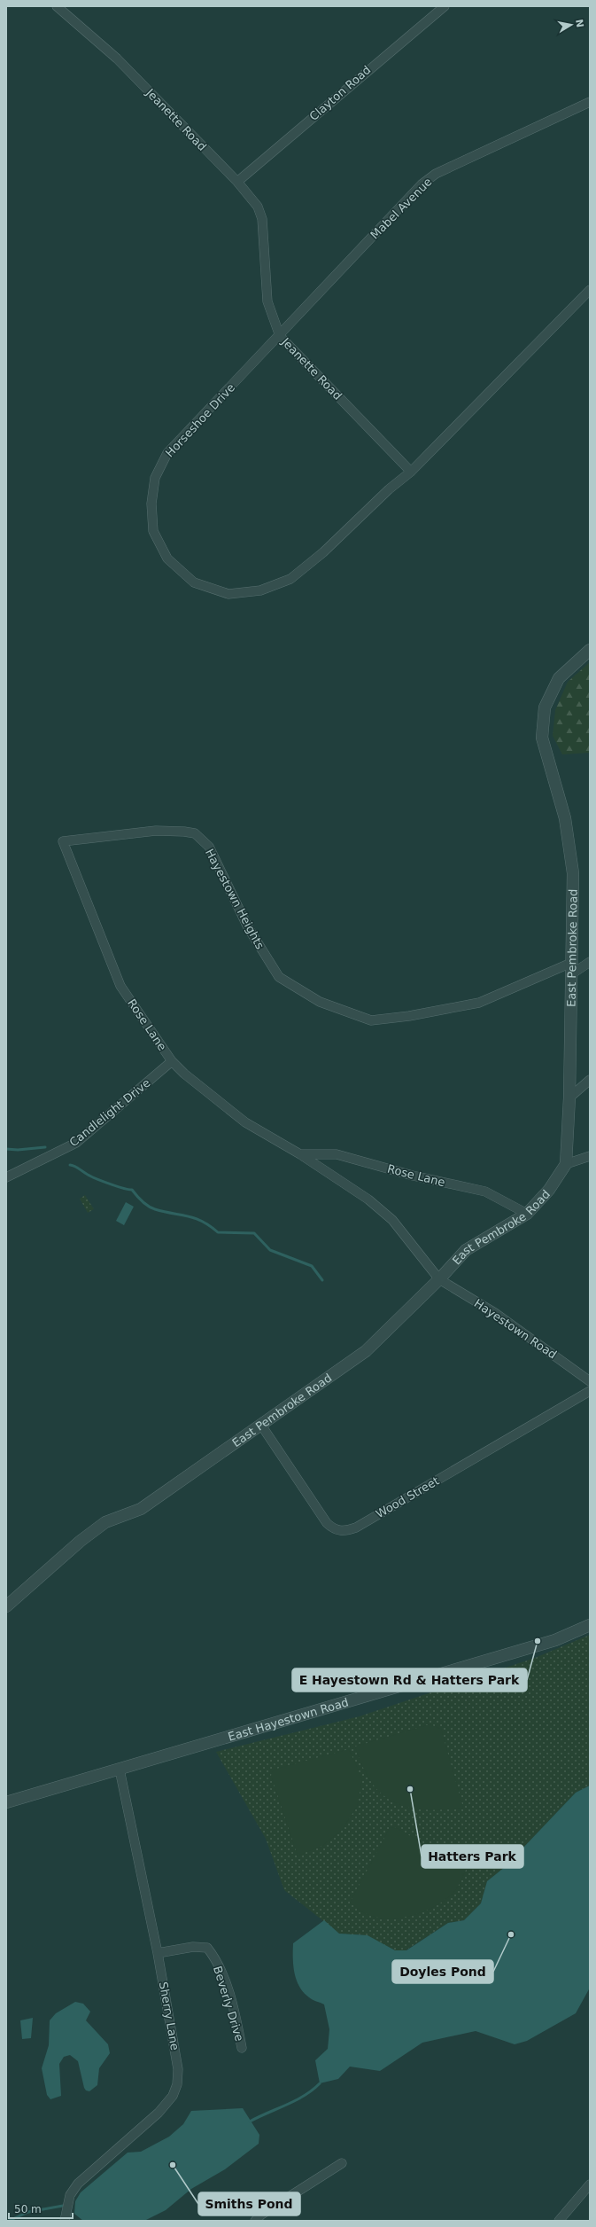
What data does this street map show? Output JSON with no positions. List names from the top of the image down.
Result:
{
  "streets": {
    "street": [
      "Clayton Road",
      "Jeanette Road",
      "Mabel Avenue",
      "Horseshoe Drive",
      "Hayestown Heights",
      "East Pembroke Road",
      "Rose Lane",
      "Candlelight Drive",
      "Hayestown Road",
      "Wood Street",
      "East Hayestown Road",
      "Beverly Drive",
      "Sherry Lane"
    ]
  },
  "crossings": [
    ["Clayton Road", "Jeanette Road"],
    ["Jeanette Road", "Mabel Avenue"],
    ["Jeanette Road", "Horseshoe Drive"],
    ["Mabel Avenue", "Horseshoe Drive"],
    ["Hayestown Heights", "East Pembroke Road"],
    ["Hayestown Heights", "Rose Lane"],
    ["East Pembroke Road", "Rose Lane"],
    ["East Pembroke Road", "Hayestown Road"],
    ["East Pembroke Road", "Wood Street"],
    ["Rose Lane", "Candlelight Drive"],
    ["Rose Lane", "Hayestown Road"],
    ["East Hayestown Road", "Sherry Lane"],
    ["Beverly Drive", "Sherry Lane"]
  ],
  "places": [
    "E Hayestown Rd & Hatters Park",
    "Hatters Park",
    "Doyles Pond",
    "Smiths Pond"
  ],
  "scale_bar": "50 m",
  "north": "right"
}
